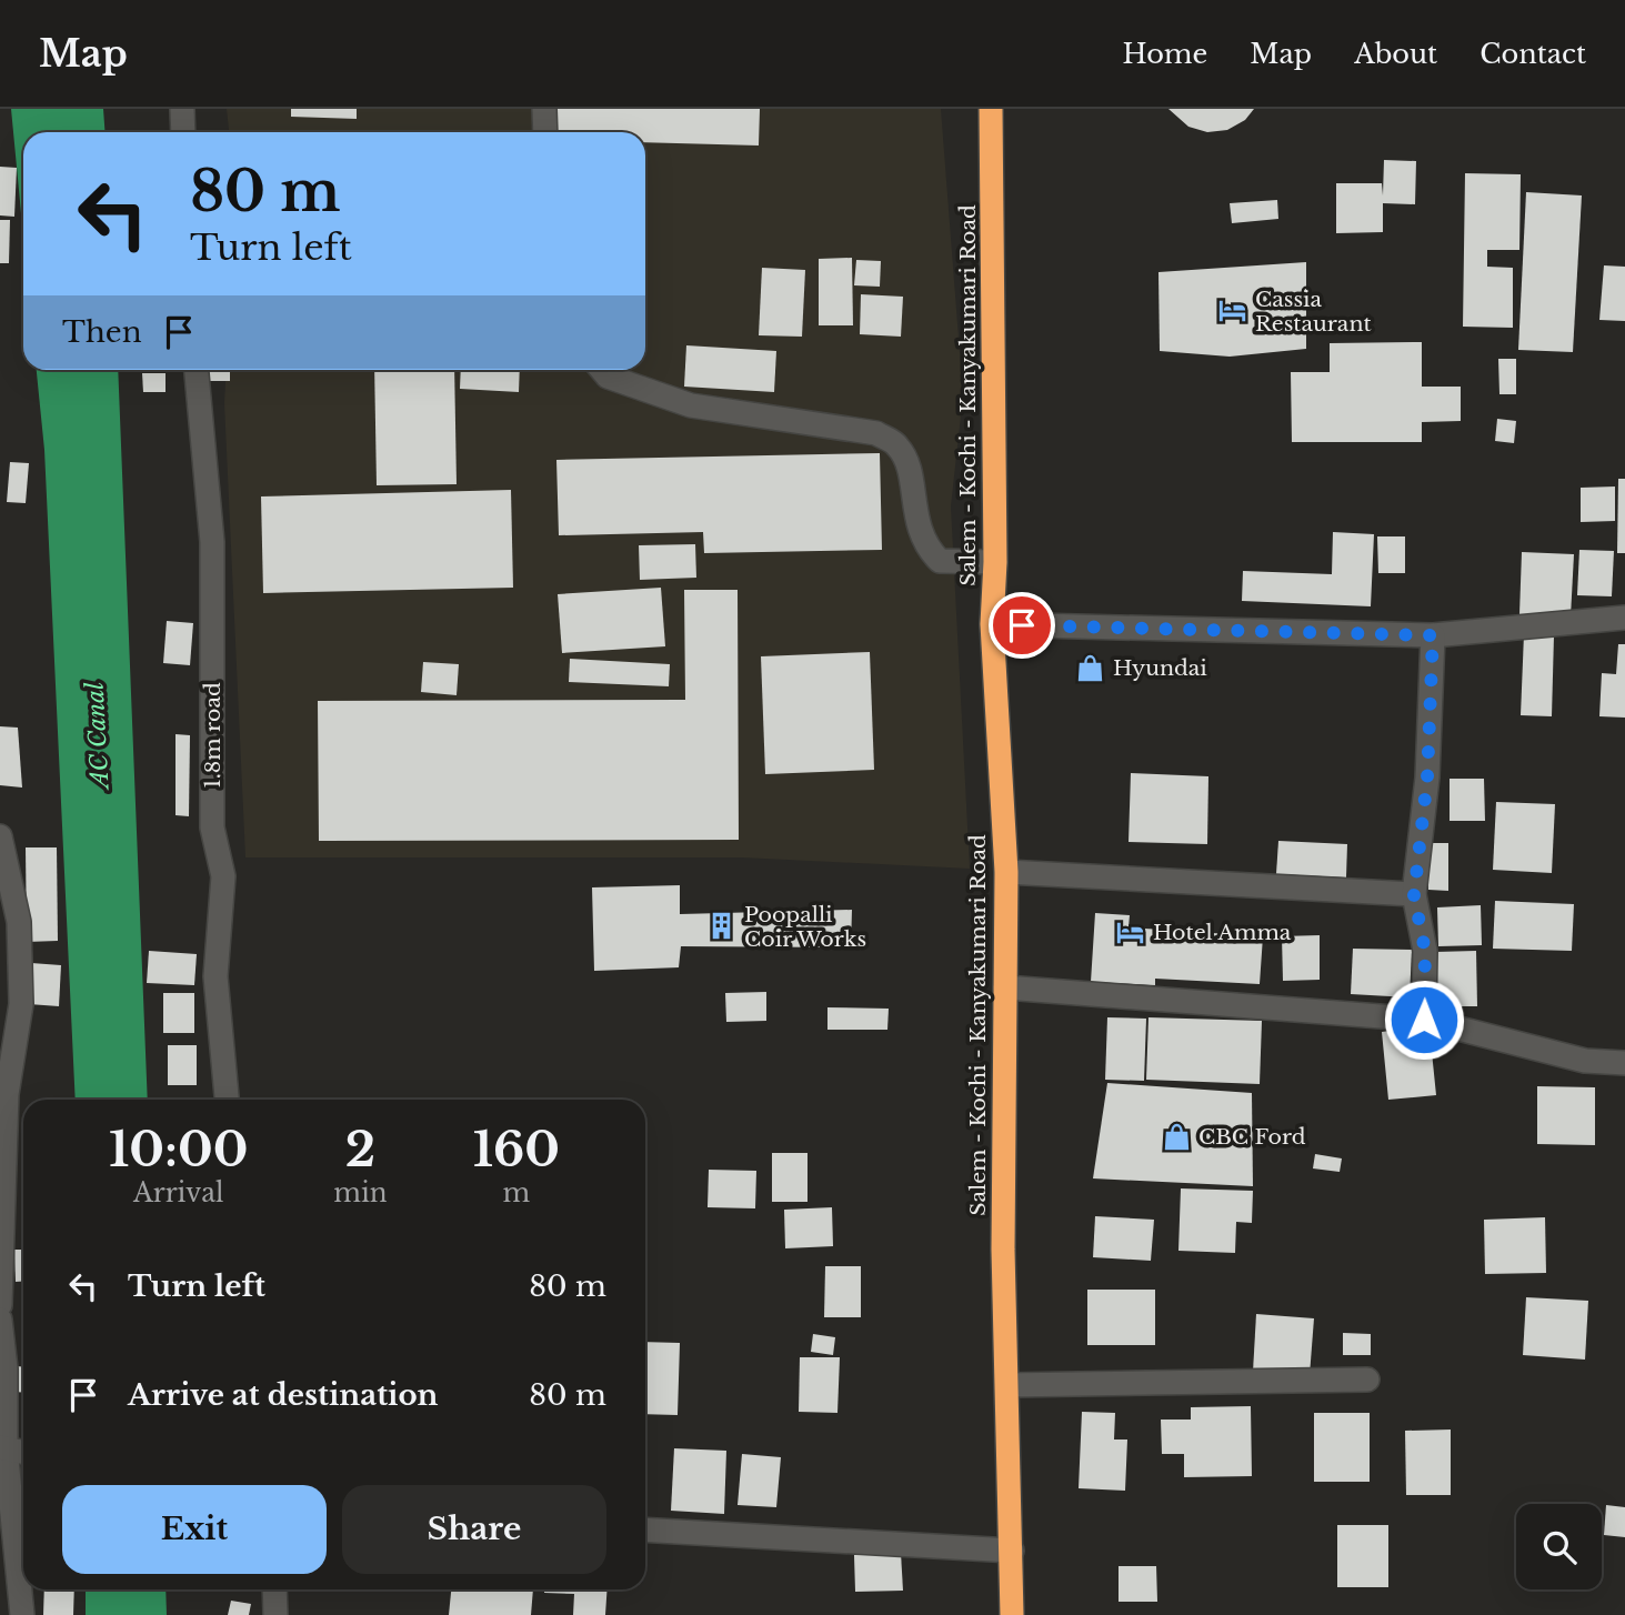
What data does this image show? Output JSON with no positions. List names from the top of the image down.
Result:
{
  "streets": {
    "highway": ["Salem - Kochi - Kanyakumari Road"],
    "street": ["1.8m road"]
  },
  "water": ["AC Canal"],
  "places": {
    "hotel": ["Cassia Restaurant", "Hotel Amma"],
    "shop": ["Hyundai", "CBC Ford"],
    "building": ["Poopalli Coir Works"]
  },
  "page": {
    "header": "Map",
    "nav": [
      "Home",
      "Map",
      "About",
      "Contact"
    ],
    "turn": ["80 m", "Turn left"],
    "then": "Then",
    "eta": [
      "10:00",
      "Arrival",
      "2",
      "min",
      "160",
      "m"
    ],
    "list": [
      {
        "name": "Turn left",
        "value": "80 m"
      },
      {
        "name": "Arrive at destination",
        "value": "80 m"
      }
    ],
    "buttons": ["Exit", "Share"]
  }
}
